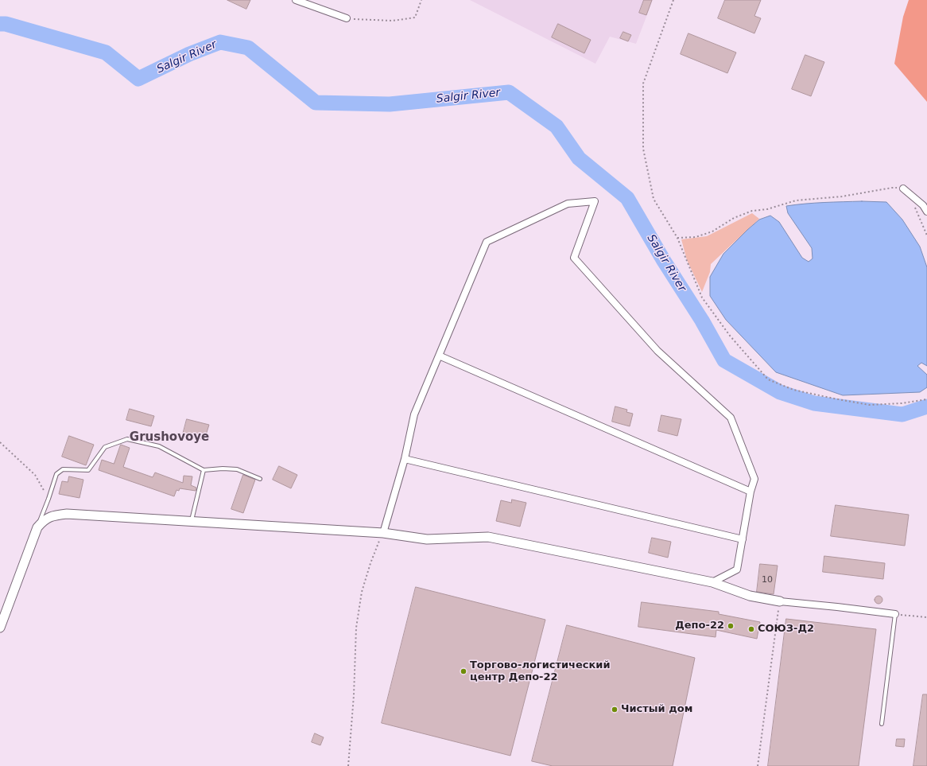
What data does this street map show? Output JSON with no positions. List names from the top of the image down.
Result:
{
  "districts": ["Grushovoye"],
  "water": ["Salgir River"],
  "places": [
    "Депо-22",
    "СОЮЗ-Д2",
    "Торгово-логистический центр Депо-22",
    "Чистый дом"
  ],
  "house_numbers": ["10"]
}
